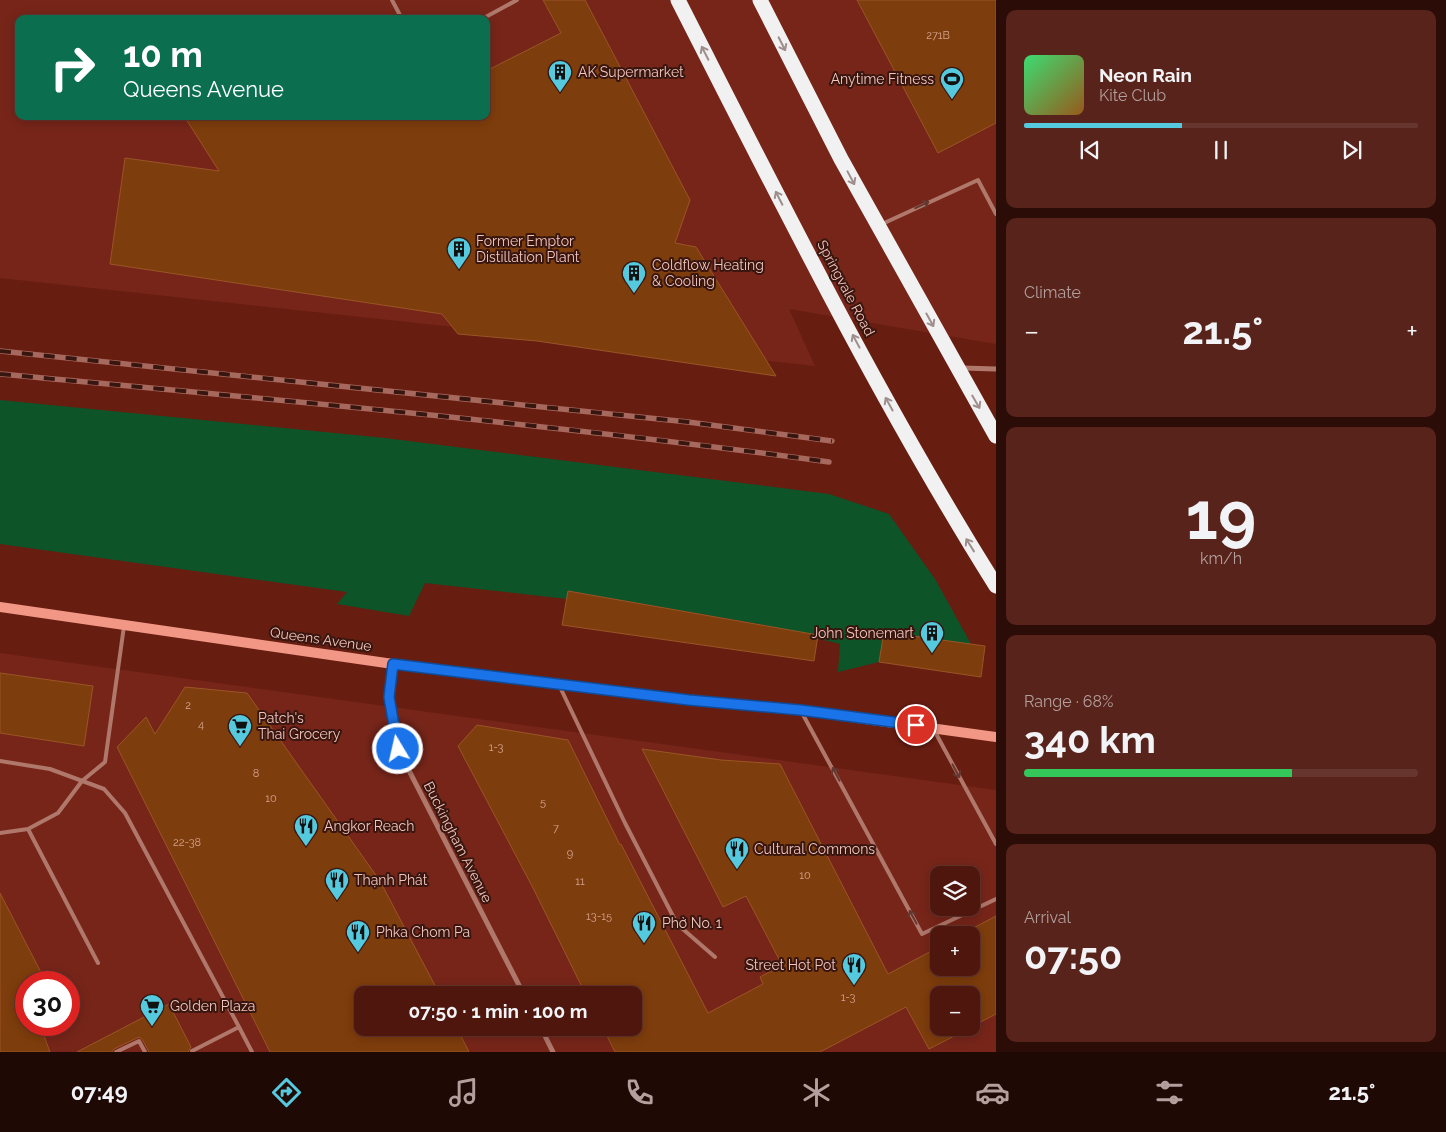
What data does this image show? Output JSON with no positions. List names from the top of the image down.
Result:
{
  "streets": {
    "highway": ["Springvale Road"],
    "main road": ["Queens Avenue"],
    "street": ["Buckingham Avenue"]
  },
  "crossings": [
    ["Queens Avenue", "Buckingham Avenue"]
  ],
  "places": {
    "building": [
      "AK Supermarket",
      "Former Emptor Distillation Plant",
      "Coldflow Heating & Cooling",
      "John Stonemart"
    ],
    "sports": ["Anytime Fitness"],
    "supermarket": ["Patch's Thai Grocery", "Golden Plaza"],
    "restaurant": [
      "Angkor Reach",
      "Cultural Commons",
      "Thạnh Phát",
      "Phở No. 1",
      "Phka Chom Pa",
      "Street Hot Pot"
    ]
  },
  "house_numbers": [
    "271B",
    "2",
    "4",
    "1-3",
    "8",
    "10",
    "5",
    "7",
    "22-38",
    "9",
    "10",
    "11",
    "13-15",
    "1-3"
  ],
  "page": {
    "turn": ["10 m", "Queens Avenue"],
    "song": ["Neon Rain", "Kite Club"],
    "tile": [
      "Climate",
      ["19", "km/h"],
      ["Range · 68%", "340 km"],
      ["Arrival", "07:50"]
    ],
    "heat": ["−", "21.5°", "+"],
    "map_buttons": ["+", "−"],
    "limit": "30",
    "trip": "07:50 · 1 min · 100 m",
    "tabs": ["07:49", "21.5°"]
  }
}
